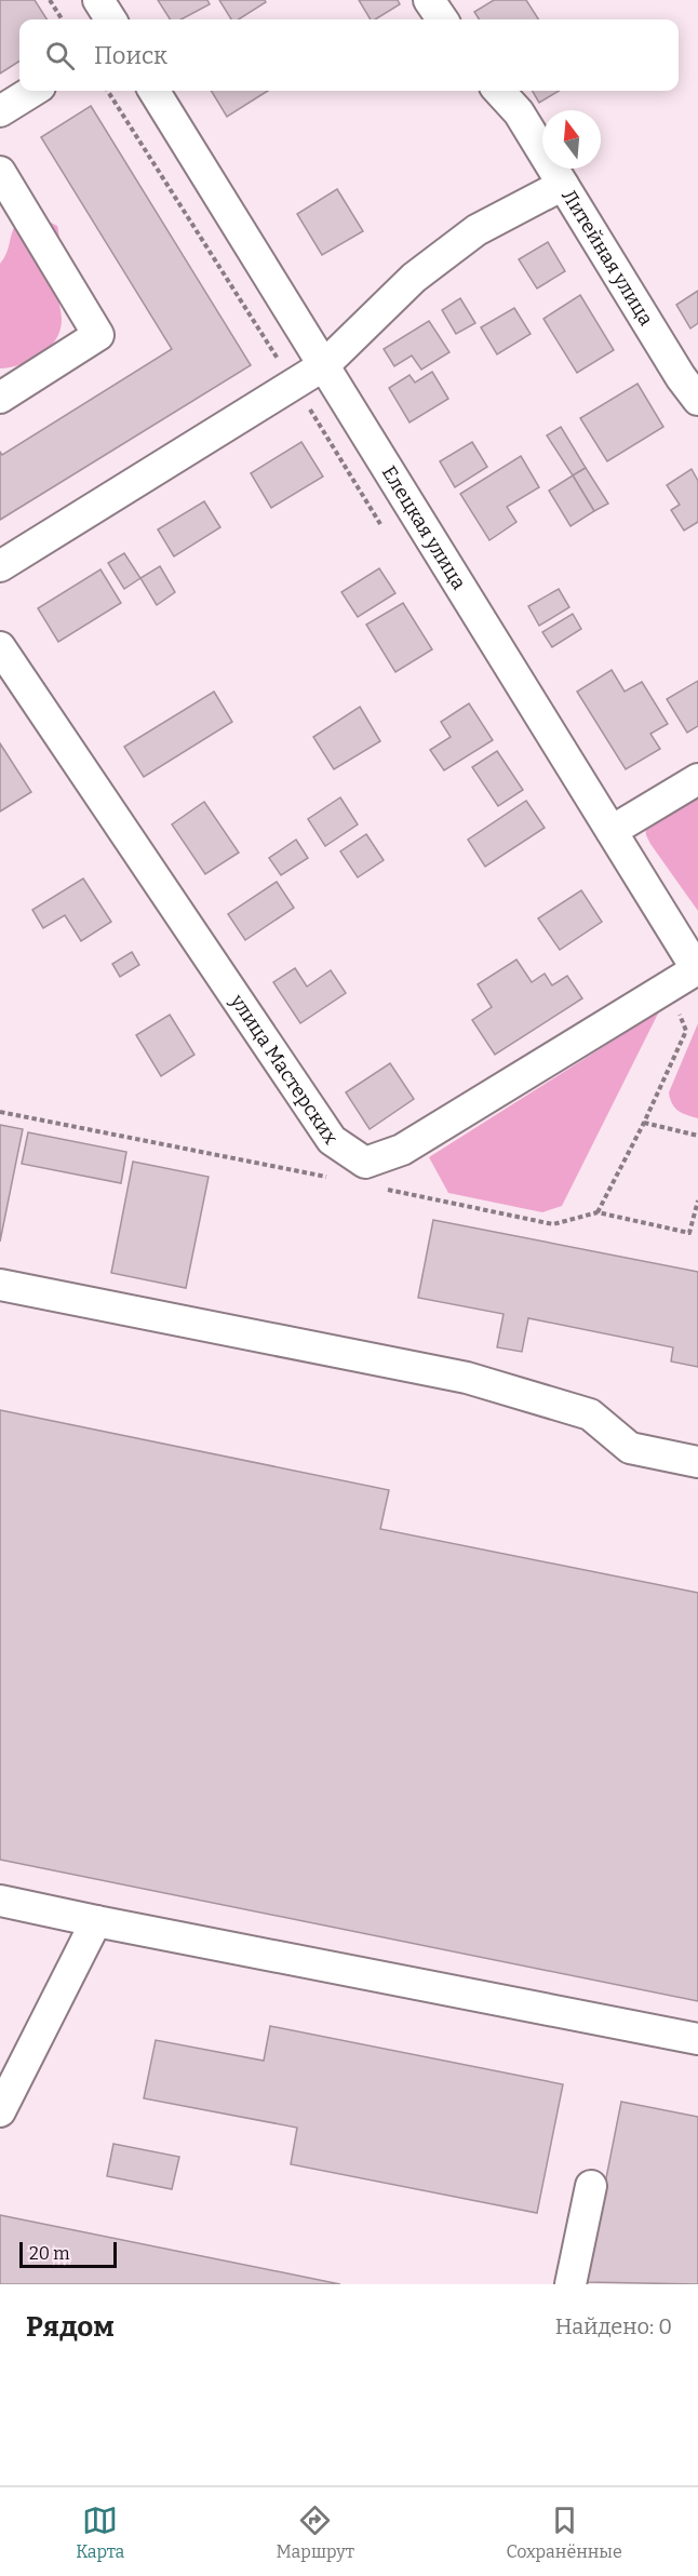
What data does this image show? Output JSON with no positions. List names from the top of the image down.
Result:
{
  "streets": {
    "street": ["Литейная улица", "Елецкая улица", "улица Мастерских"]
  },
  "crossings": [
    ["Елецкая улица", "улица Мастерских"]
  ],
  "scale_bar": "20 m",
  "north": "top",
  "page": {
    "search": "Поиск",
    "scale": "20 m",
    "heading": ["Рядом", "Найдено: 0"],
    "nav": ["Карта", "Маршрут", "Сохранённые"]
  }
}
